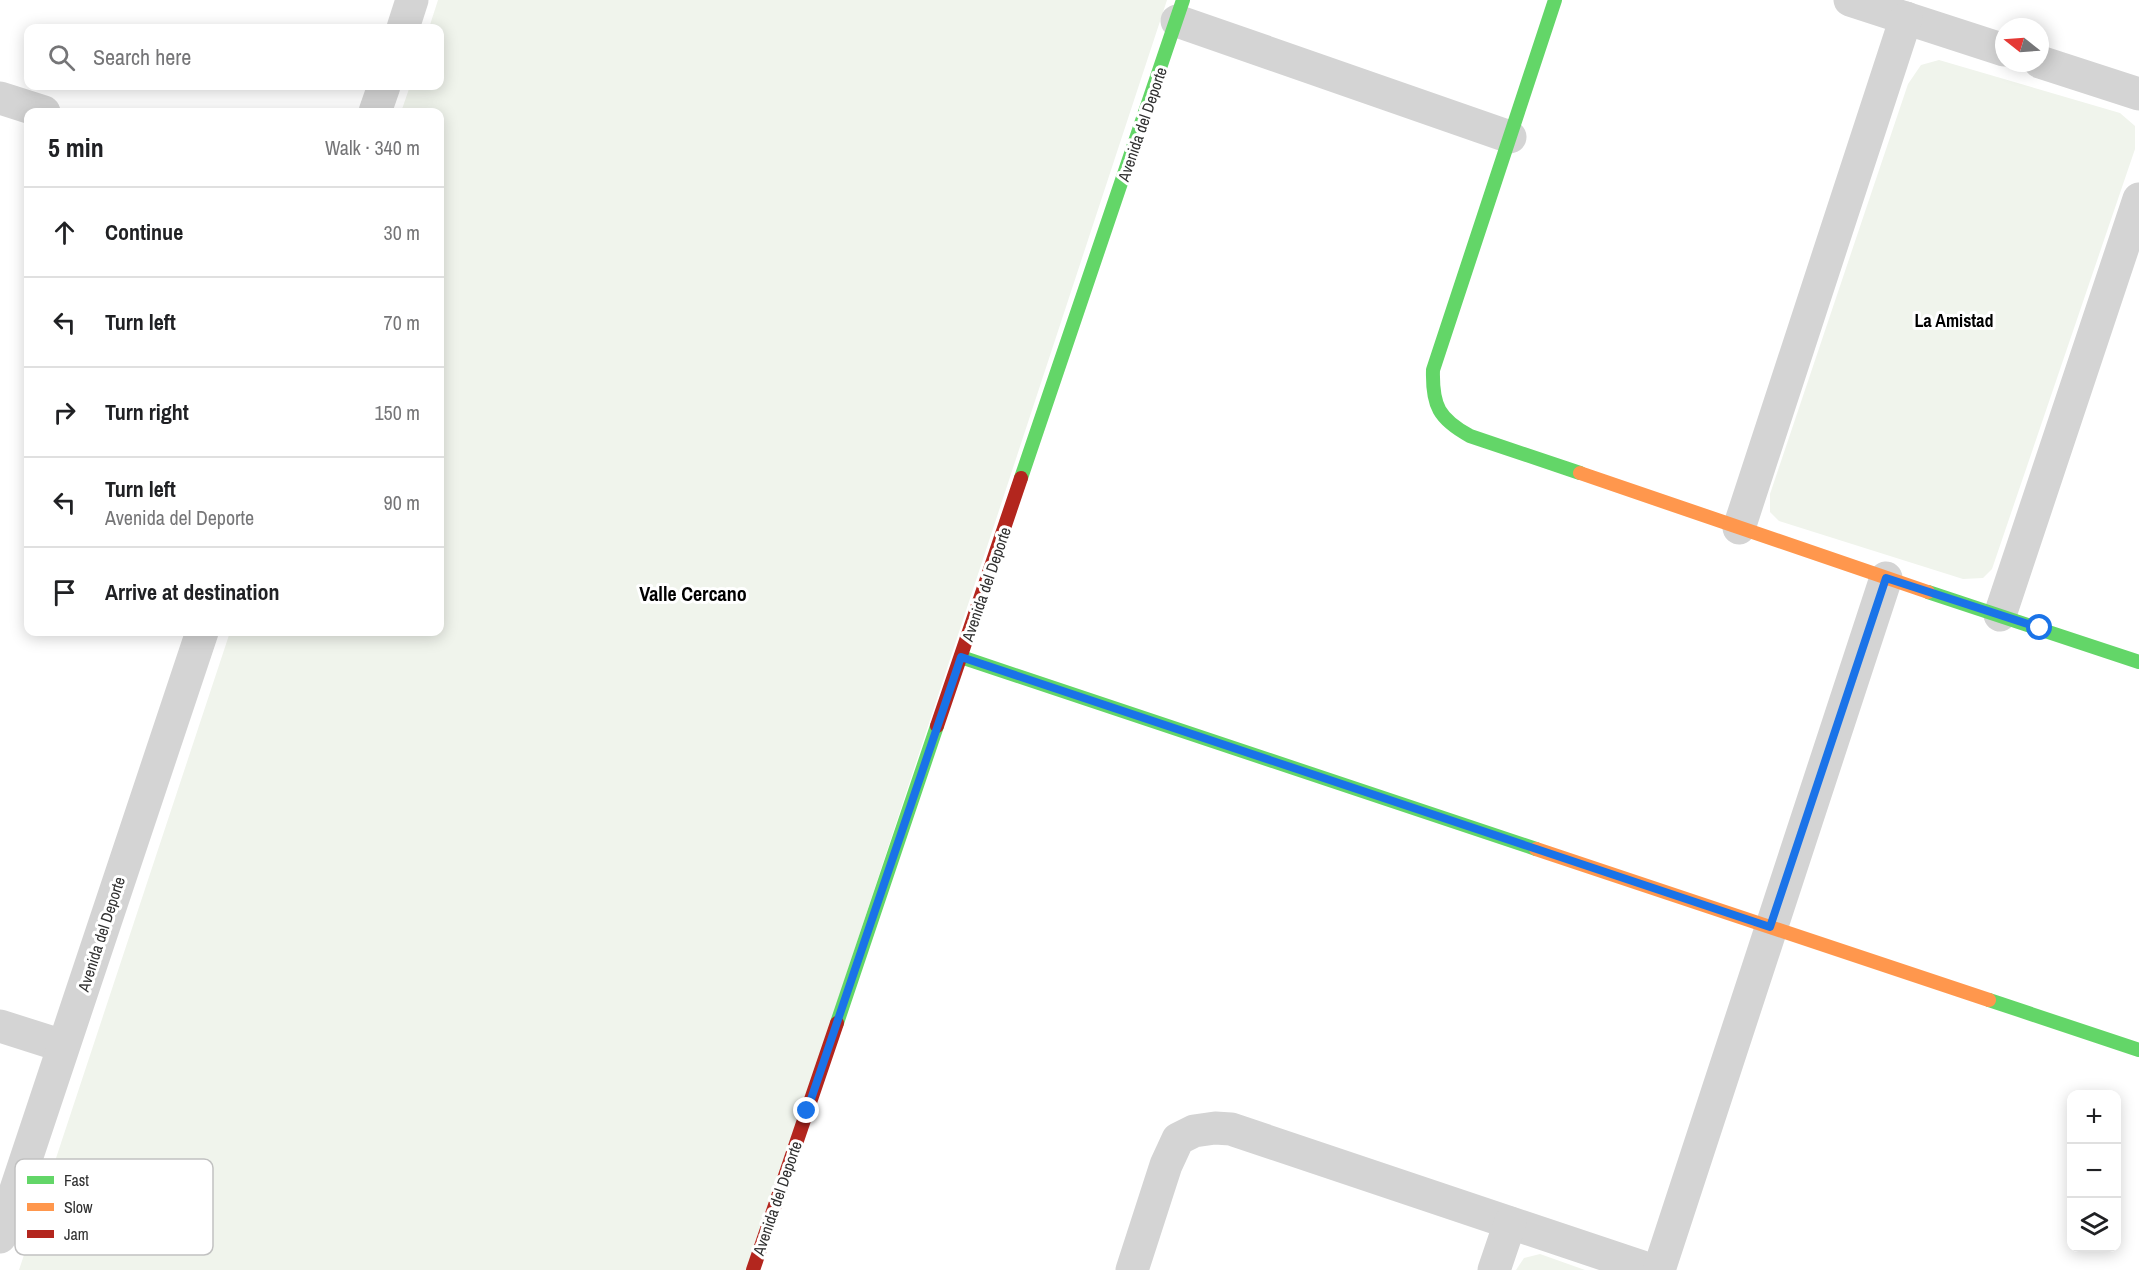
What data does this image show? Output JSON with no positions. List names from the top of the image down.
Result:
{
  "streets": {
    "street": ["Avenida del Deporte"]
  },
  "districts": ["La Amistad", "Valle Cercano"],
  "legend": ["Fast", "Slow", "Jam"],
  "north": "left",
  "page": {
    "search": "Search here",
    "heading": ["5 min", "Walk · 340 m"],
    "list": [
      ["Continue", "30 m"],
      ["Turn left", "70 m"],
      ["Turn right", "150 m"],
      ["Turn left", "Avenida del Deporte", "90 m"],
      "Arrive at destination"
    ],
    "map_buttons": ["+", "−"]
  }
}
